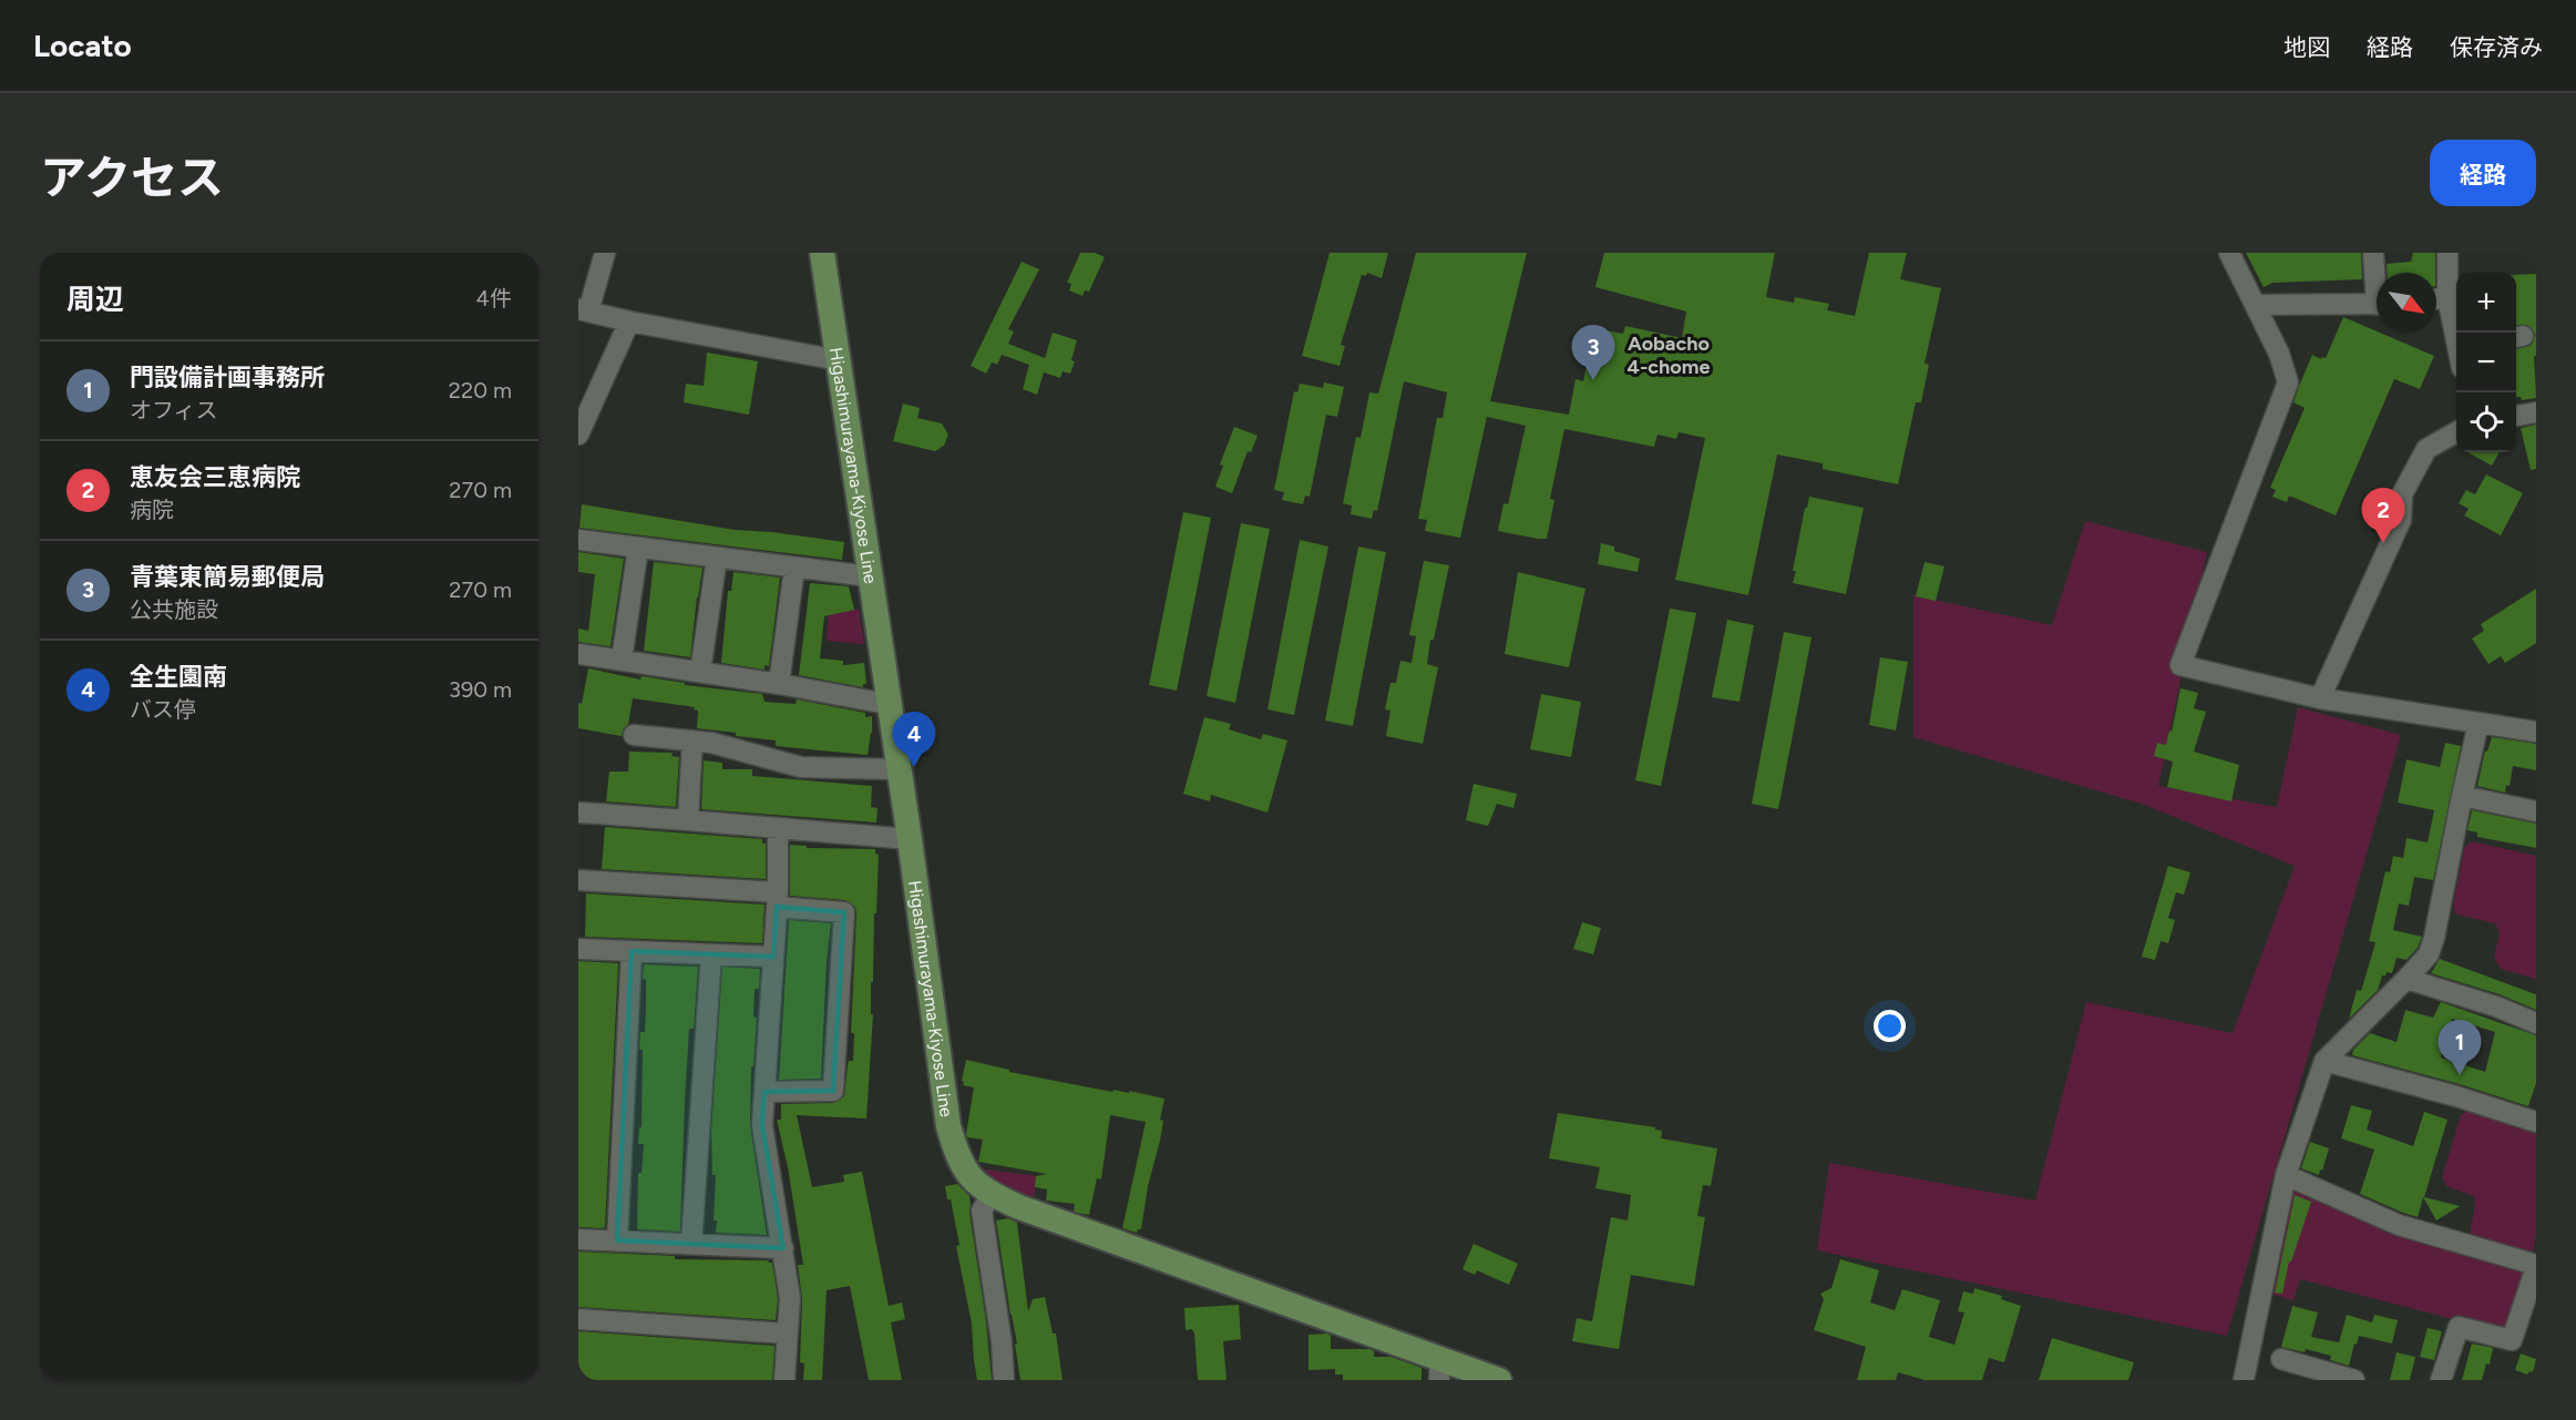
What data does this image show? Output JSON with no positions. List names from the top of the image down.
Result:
{
  "streets": {
    "main road": ["Higashimurayama-Kiyose Line"]
  },
  "districts": ["Aobacho 4-chome"],
  "north": "bottom right",
  "page": {
    "header": "Locato",
    "nav": ["地図", "経路", "保存済み"],
    "title": "アクセス",
    "buttons": "経路",
    "heading": ["周辺", "4件"],
    "map_buttons": ["+", "−"],
    "pins": [
      "3",
      "2",
      "4",
      "1"
    ],
    "list": [
      {
        "mark": "1",
        "name": "門設備計画事務所",
        "note": "オフィス",
        "value": "220 m"
      },
      {
        "mark": "2",
        "name": "恵友会三恵病院",
        "note": "病院",
        "value": "270 m"
      },
      {
        "mark": "3",
        "name": "青葉東簡易郵便局",
        "note": "公共施設",
        "value": "270 m"
      },
      {
        "mark": "4",
        "name": "全生園南",
        "note": "バス停",
        "value": "390 m"
      }
    ]
  }
}
